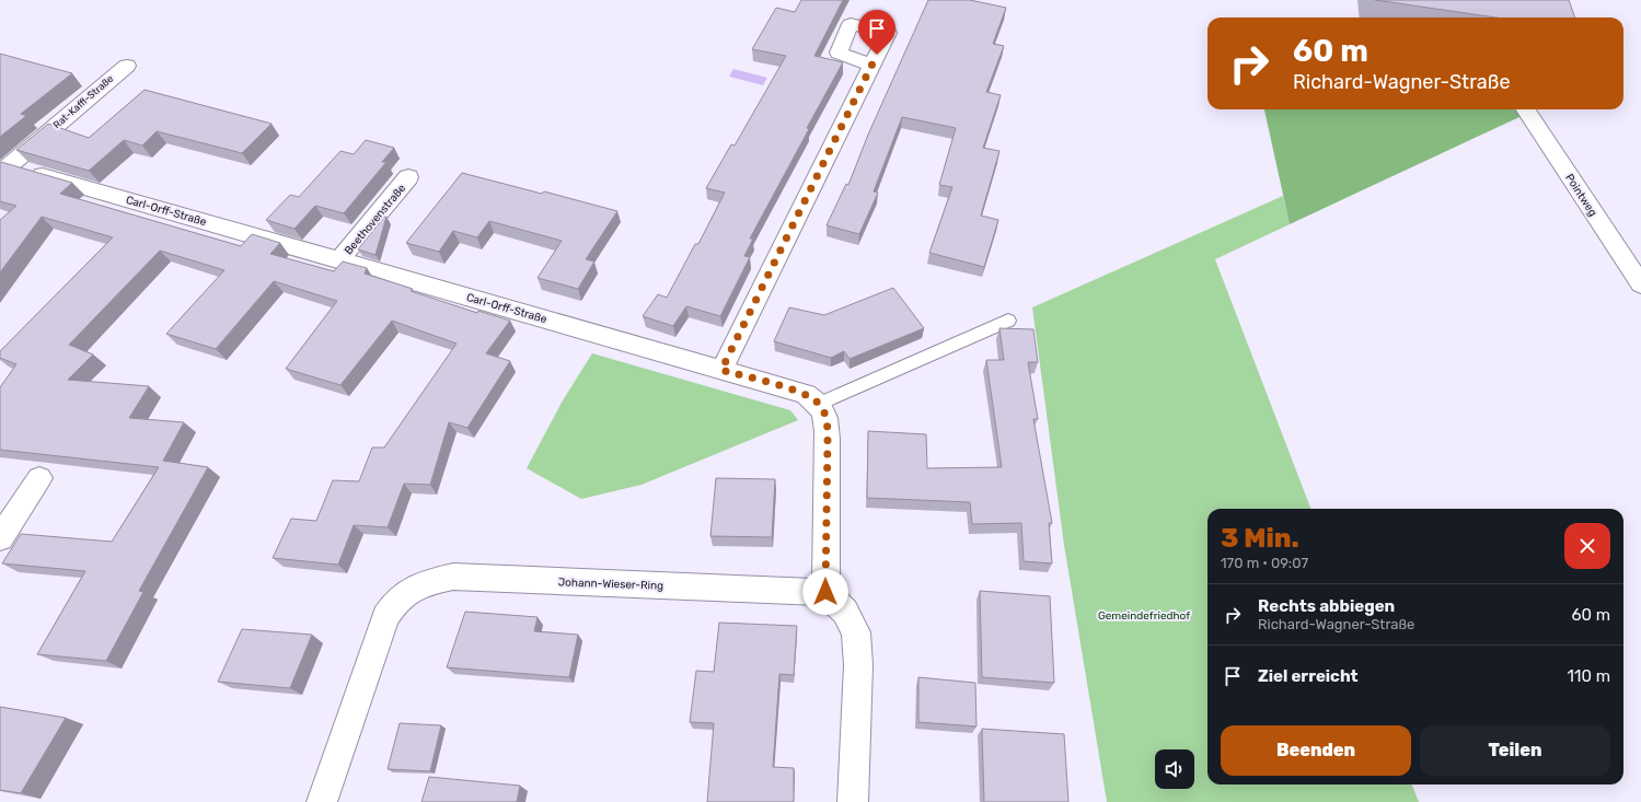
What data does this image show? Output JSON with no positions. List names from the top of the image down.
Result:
{
  "streets": {
    "street": [
      "Rat-Kaffl-Straße",
      "Pointweg",
      "Carl-Orff-Straße",
      "Beethovenstraße",
      "Johann-Wieser-Ring"
    ]
  },
  "crossings": [
    ["Rat-Kaffl-Straße", "Carl-Orff-Straße"],
    ["Carl-Orff-Straße", "Beethovenstraße"]
  ],
  "parks": ["Gemeindefriedhof"],
  "page": {
    "turn": ["60 m", "Richard-Wagner-Straße"],
    "heading": ["3 Min.", "170 m · 09:07"],
    "list": [
      {
        "name": "Rechts abbiegen",
        "note": "Richard-Wagner-Straße",
        "value": "60 m"
      },
      {
        "name": "Ziel erreicht",
        "value": "110 m"
      }
    ],
    "buttons": ["Beenden", "Teilen"]
  }
}
